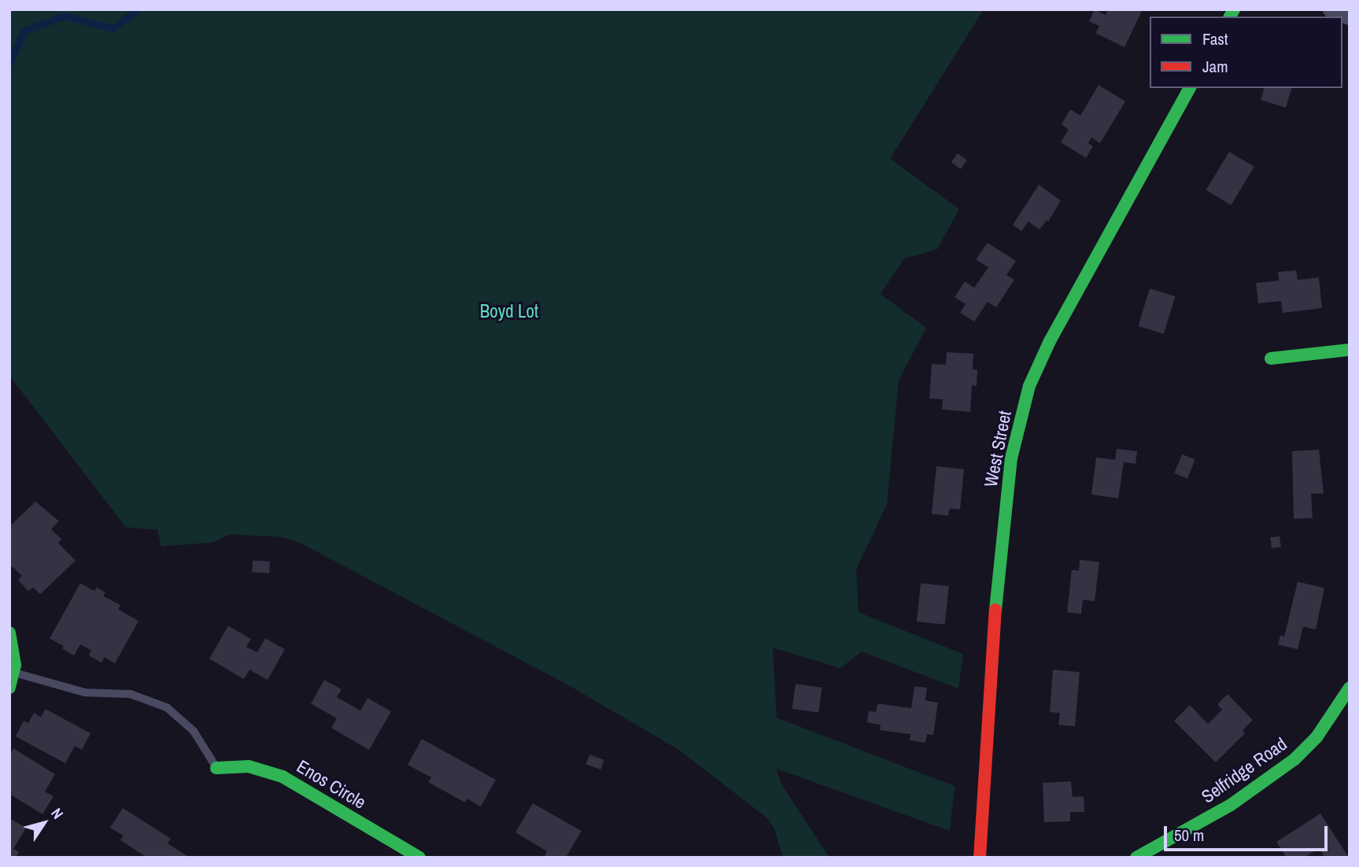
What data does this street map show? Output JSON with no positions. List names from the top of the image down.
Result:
{
  "streets": {
    "main road": ["West Street", "Selfridge Road", "Enos Circle"]
  },
  "parks": ["Boyd Lot"],
  "legend": ["Fast", "Jam"],
  "scale_bar": "50 m",
  "north": "top right"
}
